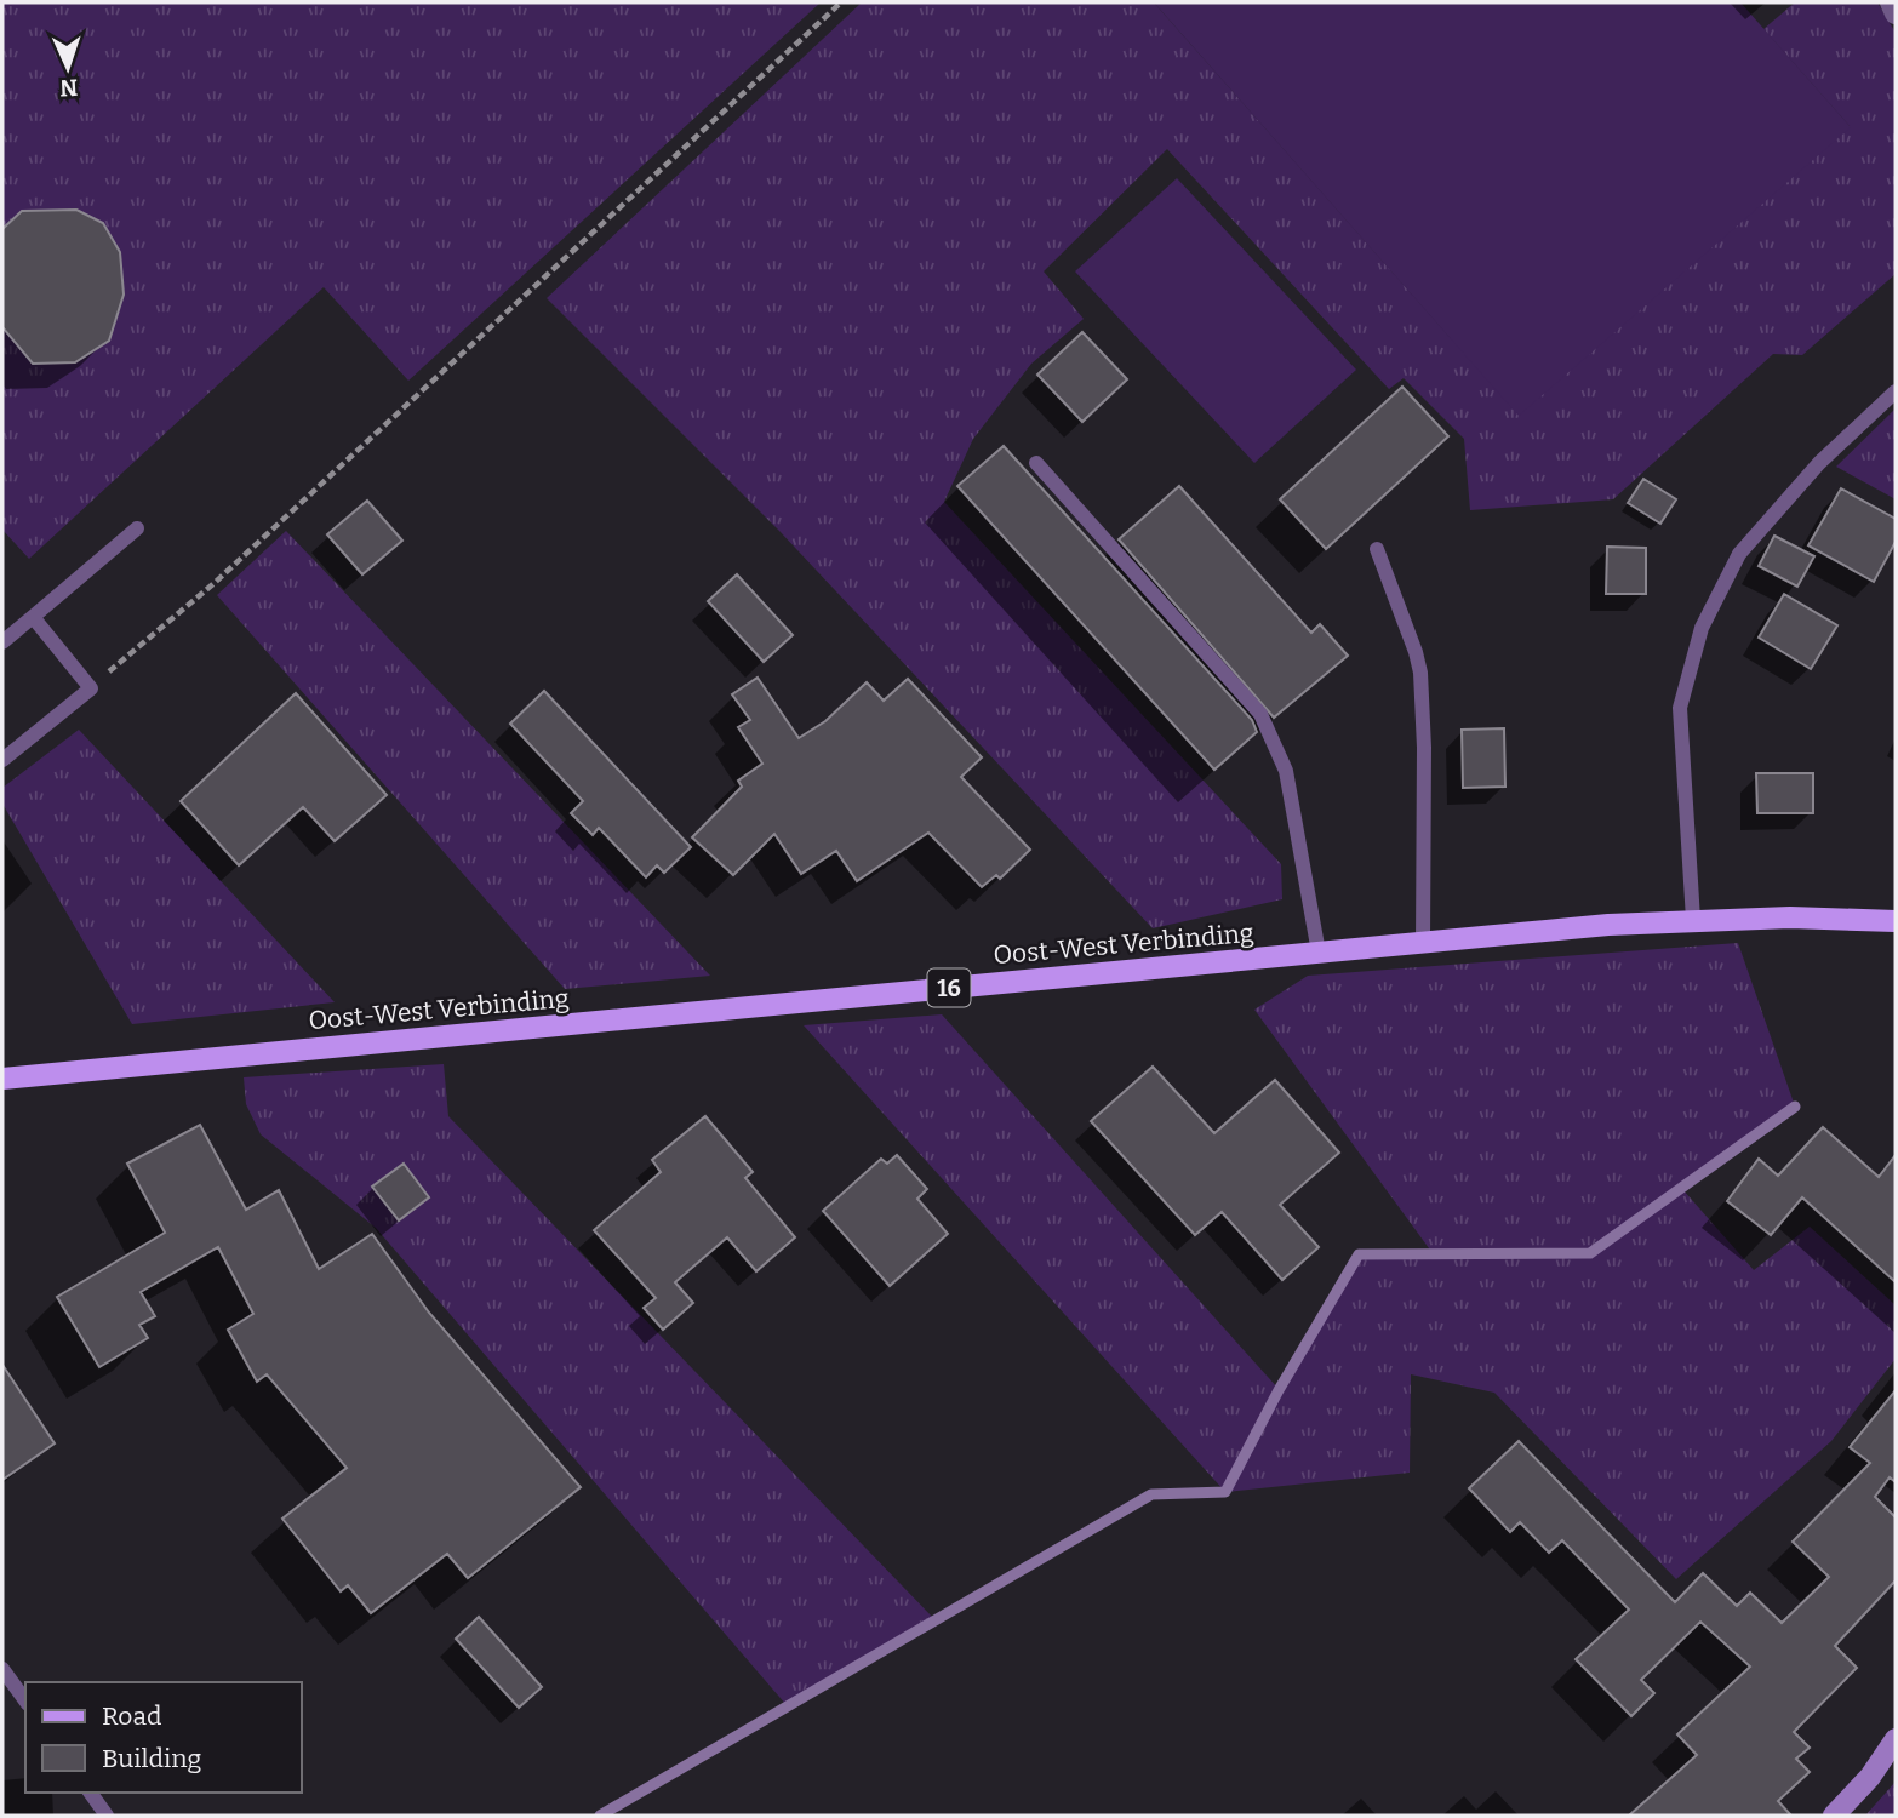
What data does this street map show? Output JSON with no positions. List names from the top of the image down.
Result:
{
  "streets": {
    "main road": ["Oost-West Verbinding", "16"]
  },
  "legend": ["Road", "Building"],
  "north": "bottom"
}
